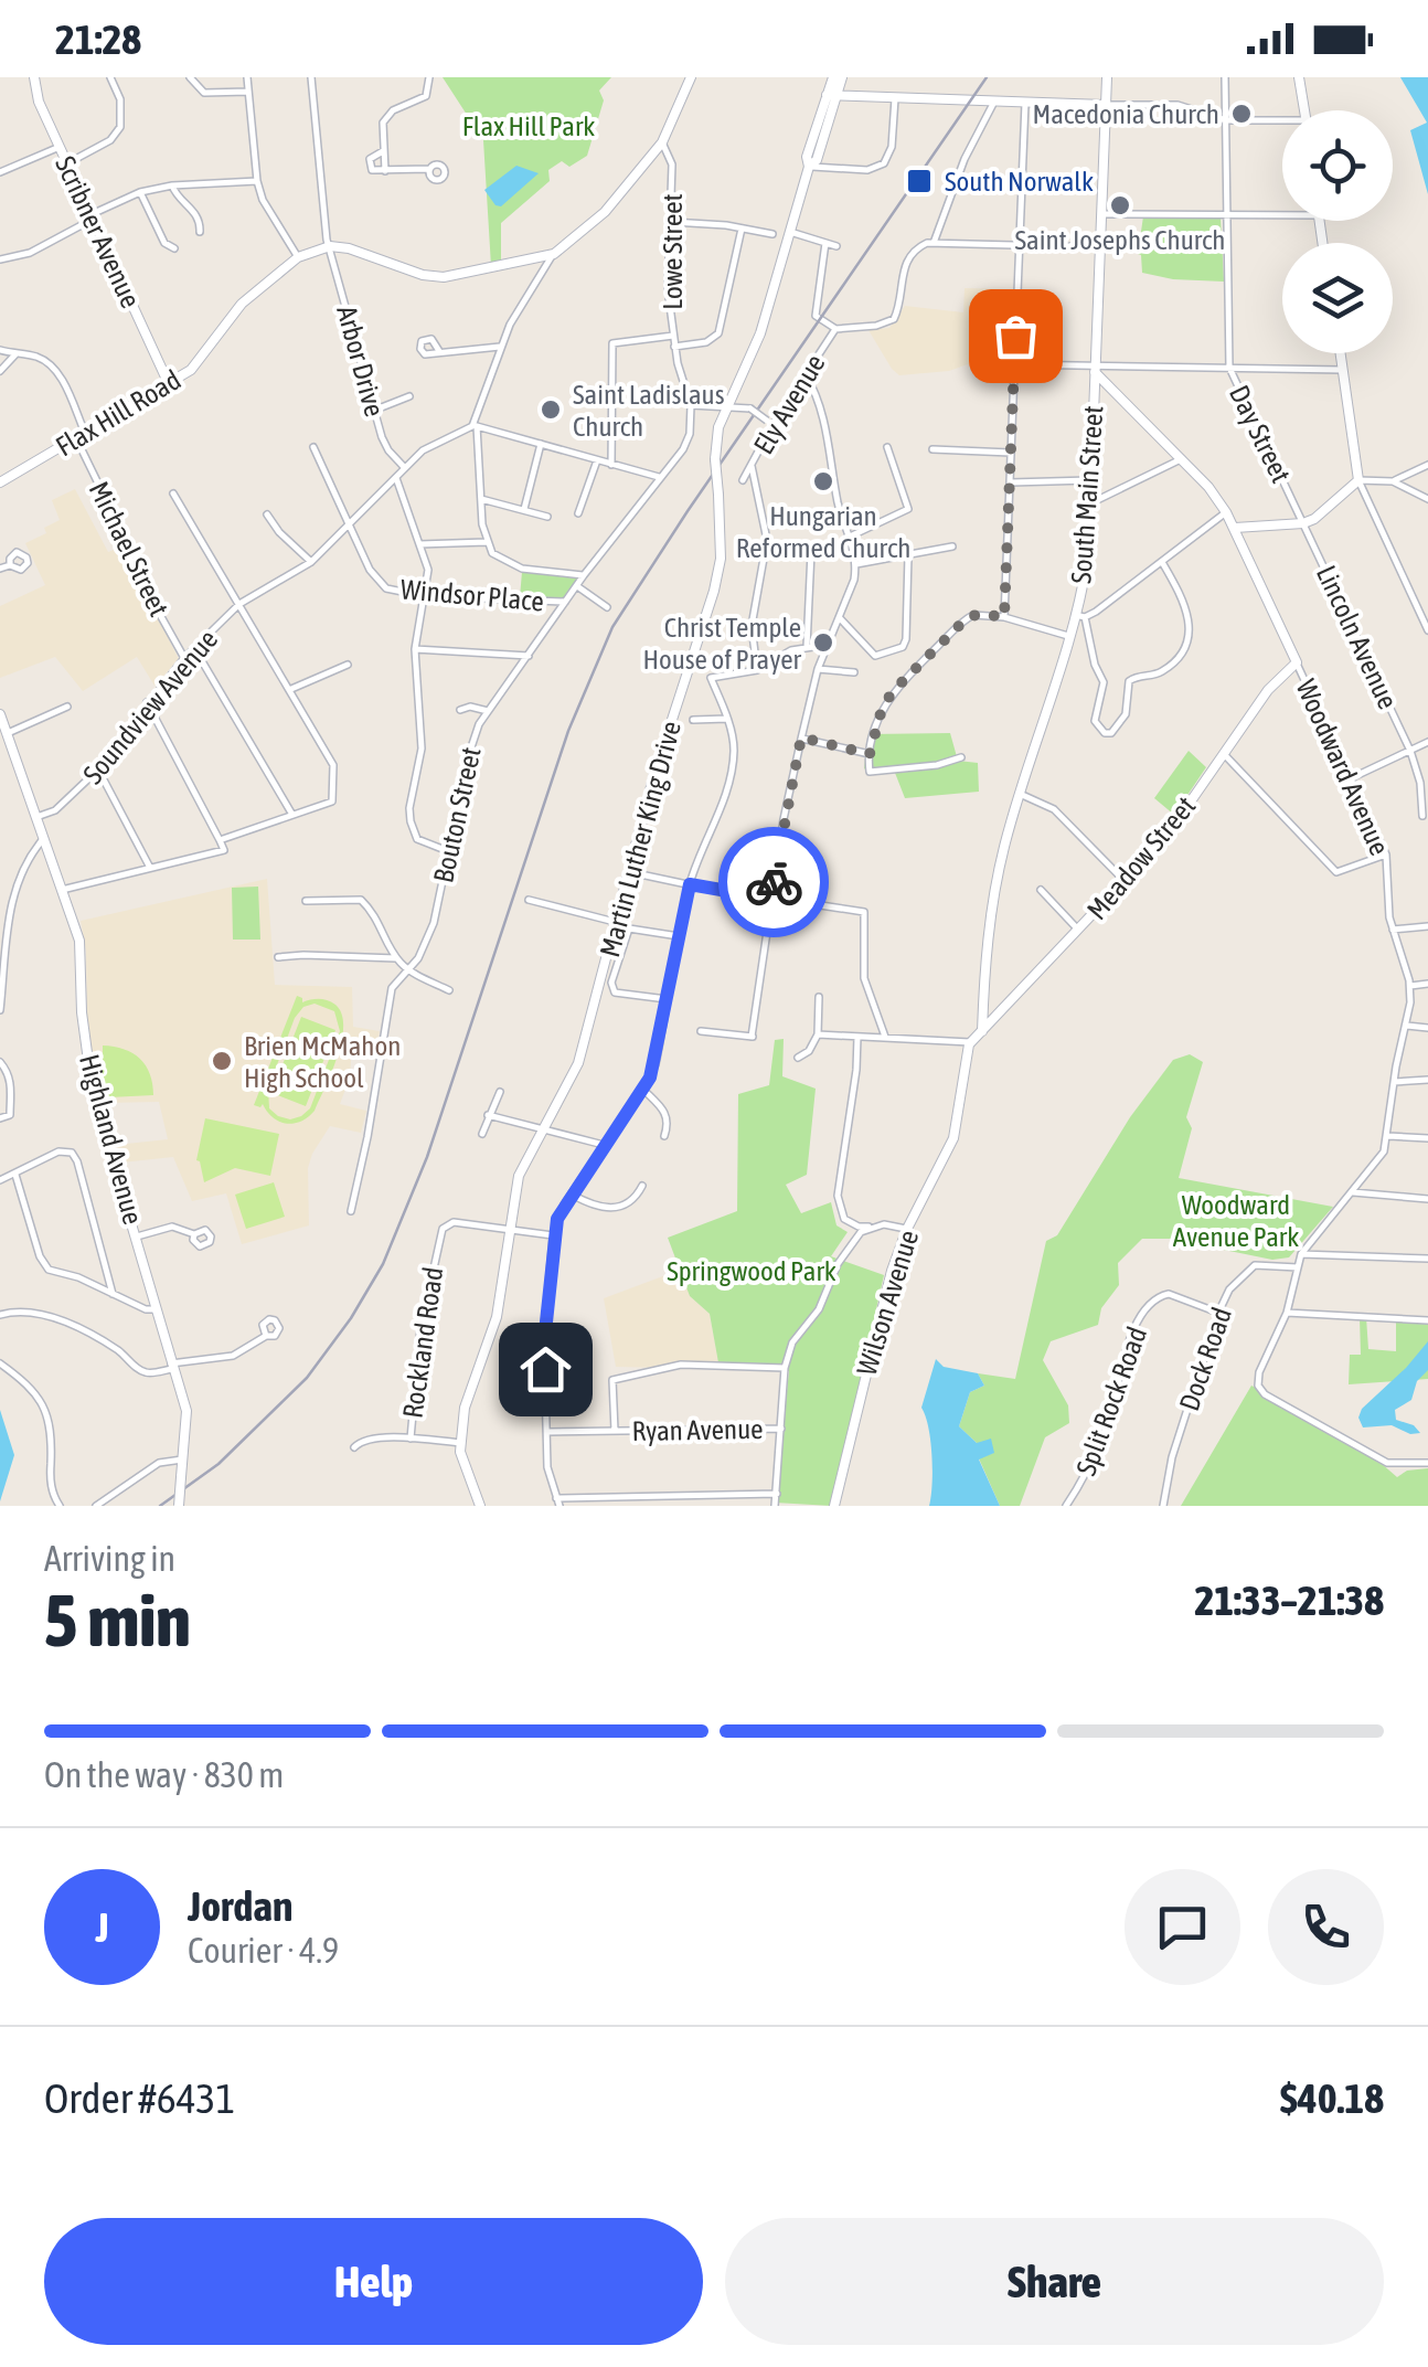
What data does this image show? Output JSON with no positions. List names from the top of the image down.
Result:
{
  "streets": {
    "main road": [
      "Scribner Avenue",
      "Flax Hill Road",
      "South Main Street",
      "Woodward Avenue",
      "Martin Luther King Drive",
      "Meadow Street",
      "Highland Avenue",
      "Wilson Avenue"
    ],
    "street": [
      "Lowe Street",
      "Arbor Drive",
      "Ely Avenue",
      "Day Street",
      "Michael Street",
      "Windsor Place",
      "Lincoln Avenue",
      "Soundview Avenue",
      "Bouton Street",
      "Rockland Road",
      "Dock Road",
      "Split Rock Road",
      "Ryan Avenue"
    ]
  },
  "crossings": [
    ["Scribner Avenue", "Flax Hill Road"],
    ["Lowe Street", "Bouton Street"],
    ["Arbor Drive", "Flax Hill Road"],
    ["Arbor Drive", "Soundview Avenue"],
    ["Flax Hill Road", "Michael Street"],
    ["Day Street", "Lincoln Avenue"],
    ["South Main Street", "Woodward Avenue"],
    ["South Main Street", "Meadow Street"],
    ["Michael Street", "Soundview Avenue"],
    ["Windsor Place", "Soundview Avenue"],
    ["Windsor Place", "Bouton Street"],
    ["Soundview Avenue", "Highland Avenue"],
    ["Woodward Avenue", "Meadow Street"],
    ["Woodward Avenue", "Dock Road"],
    ["Martin Luther King Drive", "Rockland Road"],
    ["Meadow Street", "Wilson Avenue"],
    ["Dock Road", "Split Rock Road"]
  ],
  "parks": ["Flax Hill Park", "Woodward Avenue Park", "Springwood Park"],
  "places": {
    "other": [
      "Macedonia Church",
      "Saint Josephs Church",
      "Saint Ladislaus Church",
      "Hungarian Reformed Church",
      "Christ Temple House of Prayer",
      "Brien McMahon High School"
    ],
    "transit": ["South Norwalk"]
  },
  "page": {
    "status": "21:28",
    "heading": ["5 min", "Arriving in", "21:33–21:38"],
    "panel": [
      "Jordan",
      "Courier · 4.9",
      "Order #6431",
      "$40.18"
    ],
    "bar": "On the way · 830 m",
    "round": "J",
    "buttons": ["Help", "Share"]
  }
}
